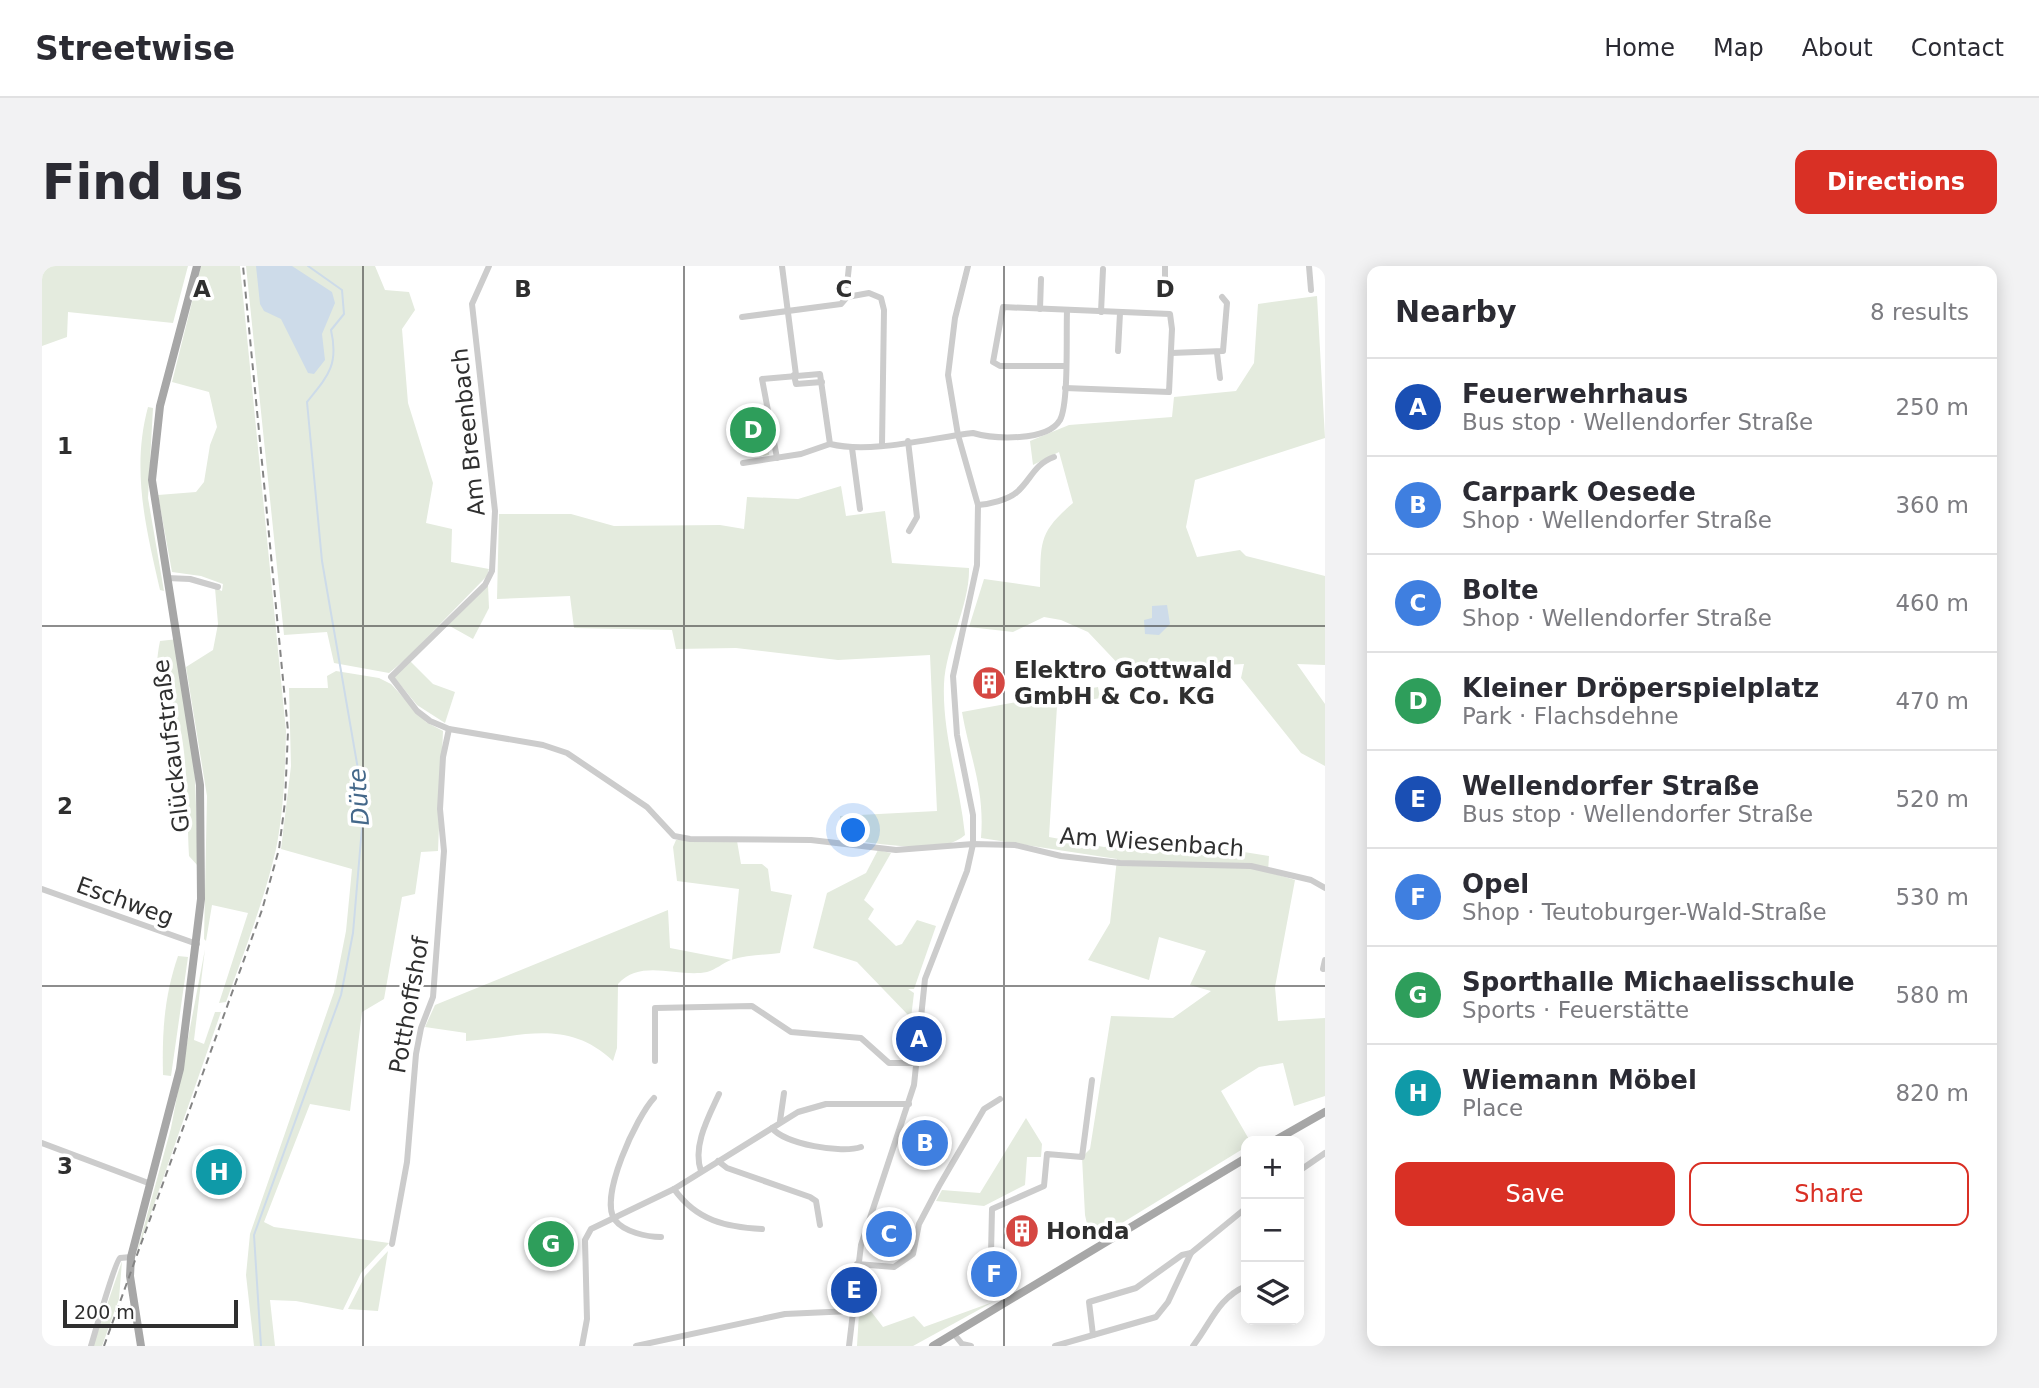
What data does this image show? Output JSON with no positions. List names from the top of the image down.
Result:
{
  "streets": {
    "main road": ["Glückaufstraße"],
    "street": [
      "Am Breenbach",
      "Am Wiesenbach",
      "Eschweg",
      "Potthoffshof"
    ]
  },
  "crossings": [
    ["Am Breenbach", "Am Wiesenbach"],
    ["Am Breenbach", "Potthoffshof"],
    ["Glückaufstraße", "Eschweg"]
  ],
  "water": ["Düte"],
  "places": {
    "building": ["Elektro Gottwald GmbH & Co. KG", "Honda"]
  },
  "scale_bar": "200 m",
  "page": {
    "header": "Streetwise",
    "nav": [
      "Home",
      "Map",
      "About",
      "Contact"
    ],
    "buttons": [
      "Directions",
      ["Save", "Share"]
    ],
    "title": "Find us",
    "heading": ["Nearby", "8 results"],
    "list": [
      {
        "mark": "A",
        "name": "Feuerwehrhaus",
        "note": "Bus stop · Wellendorfer Straße",
        "value": "250 m"
      },
      {
        "mark": "B",
        "name": "Carpark Oesede",
        "note": "Shop · Wellendorfer Straße",
        "value": "360 m"
      },
      {
        "mark": "C",
        "name": "Bolte",
        "note": "Shop · Wellendorfer Straße",
        "value": "460 m"
      },
      {
        "mark": "D",
        "name": "Kleiner Dröperspielplatz",
        "note": "Park · Flachsdehne",
        "value": "470 m"
      },
      {
        "mark": "E",
        "name": "Wellendorfer Straße",
        "note": "Bus stop · Wellendorfer Straße",
        "value": "520 m"
      },
      {
        "mark": "F",
        "name": "Opel",
        "note": "Shop · Teutoburger-Wald-Straße",
        "value": "530 m"
      },
      {
        "mark": "G",
        "name": "Sporthalle Michaelisschule",
        "note": "Sports · Feuerstätte",
        "value": "580 m"
      },
      {
        "mark": "H",
        "name": "Wiemann Möbel",
        "note": "Place",
        "value": "820 m"
      }
    ],
    "pins": [
      "D",
      "A",
      "B",
      "H",
      "C",
      "G",
      "F",
      "E"
    ],
    "map_buttons": ["+", "−"],
    "scale": "200 m"
  },
  "grid": {
    "columns": [
      "A",
      "B",
      "C",
      "D"
    ],
    "rows": ["1", "2", "3"]
  }
}
